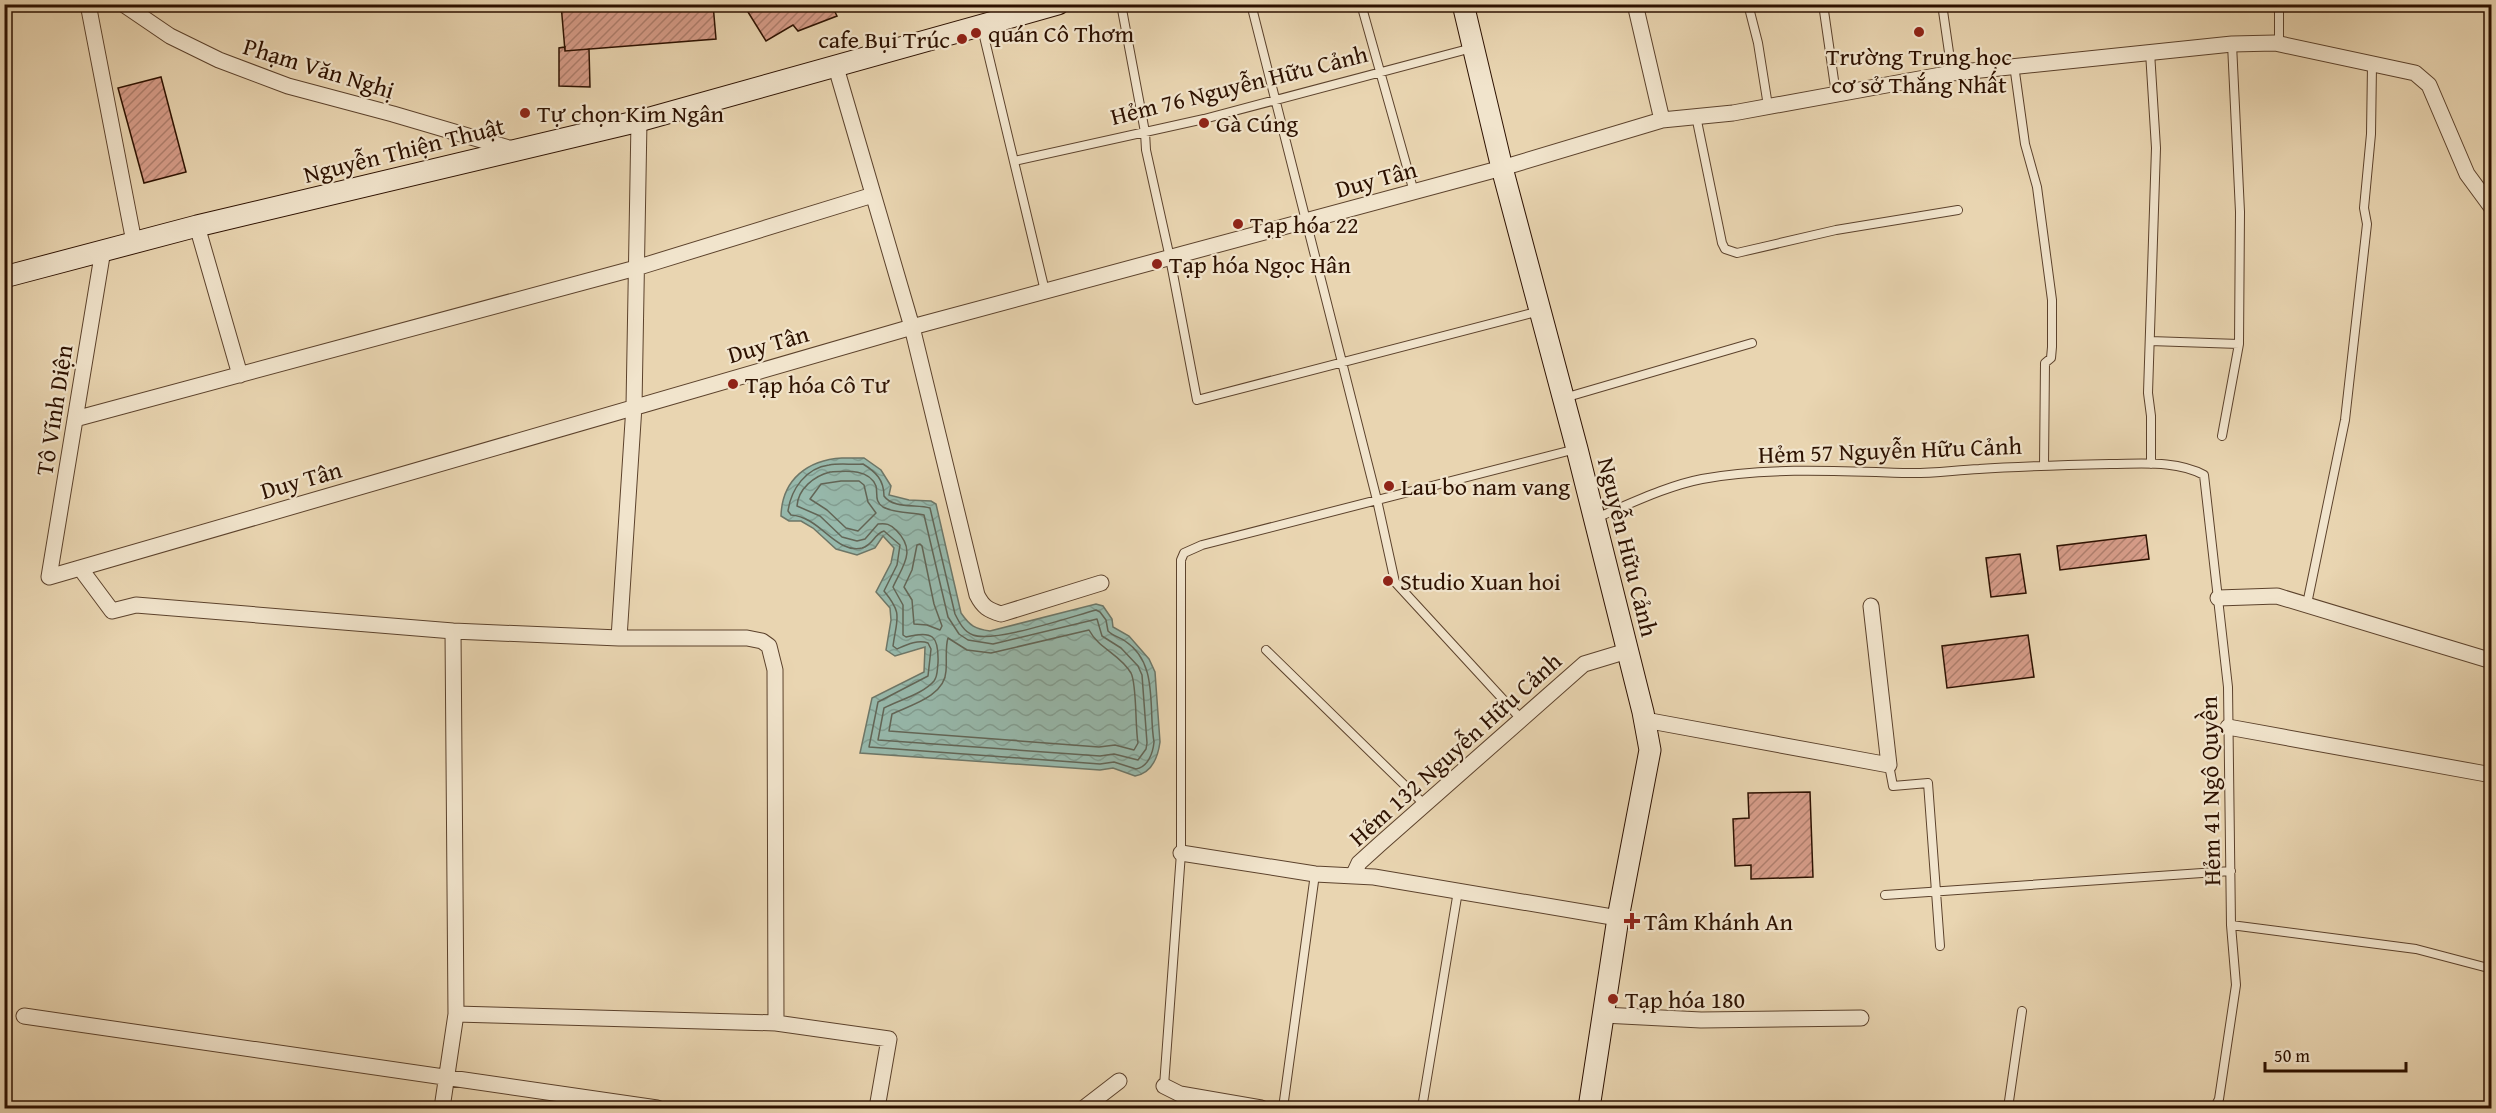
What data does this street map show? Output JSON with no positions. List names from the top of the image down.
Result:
{
  "streets": {
    "street": [
      "Phạm Văn Nghị",
      "Nguyễn Thiện Thuật",
      "Duy Tân",
      "Tô Vĩnh Diện",
      "Nguyễn Hữu Cảnh",
      "Hẻm 132 Nguyễn Hữu Cảnh"
    ],
    "lane": ["Hẻm 76 Nguyễn Hữu Cảnh", "Hẻm 57 Nguyễn Hữu Cảnh", "Hẻm 41 Ngô Quyền"]
  },
  "crossings": [
    ["Phạm Văn Nghị", "Nguyễn Thiện Thuật"],
    ["Hẻm 76 Nguyễn Hữu Cảnh", "Nguyễn Hữu Cảnh"],
    ["Nguyễn Thiện Thuật", "Tô Vĩnh Diện"],
    ["Duy Tân", "Tô Vĩnh Diện"],
    ["Duy Tân", "Nguyễn Hữu Cảnh"],
    ["Hẻm 57 Nguyễn Hữu Cảnh", "Nguyễn Hữu Cảnh"],
    ["Hẻm 57 Nguyễn Hữu Cảnh", "Hẻm 41 Ngô Quyền"],
    ["Nguyễn Hữu Cảnh", "Hẻm 132 Nguyễn Hữu Cảnh"]
  ],
  "places": {
    "other": [
      "Trường Trung học cơ sở Thắng Nhất",
      "quán Cô Thơm",
      "cafe Bụi Trúc",
      "Tự chọn Kim Ngân",
      "Gà Cúng",
      "Tạp hóa 22",
      "Tạp hóa Ngọc Hân",
      "Tạp hóa Cô Tư",
      "Lau bo nam vang",
      "Studio Xuan hoi",
      "Tạp hóa 180"
    ],
    "health": ["Tâm Khánh An"]
  },
  "scale_bar": "50 m"
}
